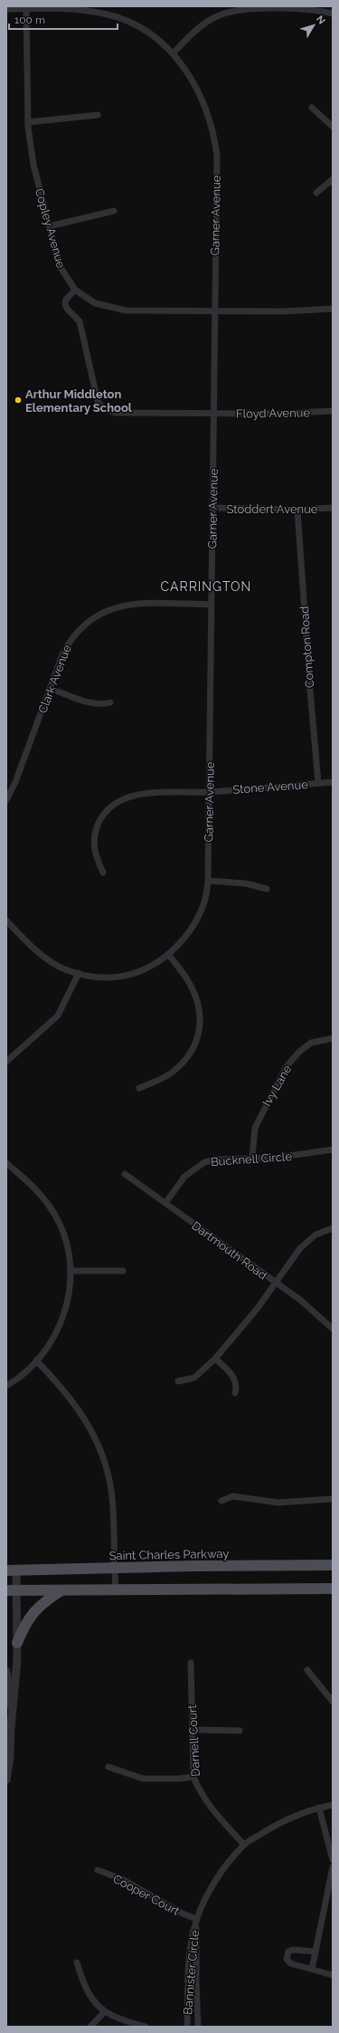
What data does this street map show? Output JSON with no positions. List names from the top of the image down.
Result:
{
  "streets": {
    "main road": ["Saint Charles Parkway"],
    "street": [
      "Garner Avenue",
      "Copley Avenue",
      "Floyd Avenue",
      "Stoddert Avenue",
      "Compton Road",
      "Clark Avenue",
      "Stone Avenue",
      "Ivy Lane",
      "Bucknell Circle",
      "Dartmouth Road",
      "Darnell Court",
      "Cooper Court",
      "Bannister Circle"
    ]
  },
  "crossings": [
    ["Garner Avenue", "Copley Avenue"],
    ["Garner Avenue", "Floyd Avenue"],
    ["Garner Avenue", "Stoddert Avenue"],
    ["Garner Avenue", "Clark Avenue"],
    ["Garner Avenue", "Stone Avenue"],
    ["Copley Avenue", "Floyd Avenue"],
    ["Stoddert Avenue", "Compton Road"],
    ["Compton Road", "Stone Avenue"],
    ["Ivy Lane", "Bucknell Circle"],
    ["Bucknell Circle", "Dartmouth Road"],
    ["Darnell Court", "Bannister Circle"],
    ["Cooper Court", "Bannister Circle"]
  ],
  "districts": ["CARRINGTON"],
  "places": ["Arthur Middleton Elementary School"],
  "scale_bar": "100 m",
  "north": "top right"
}
